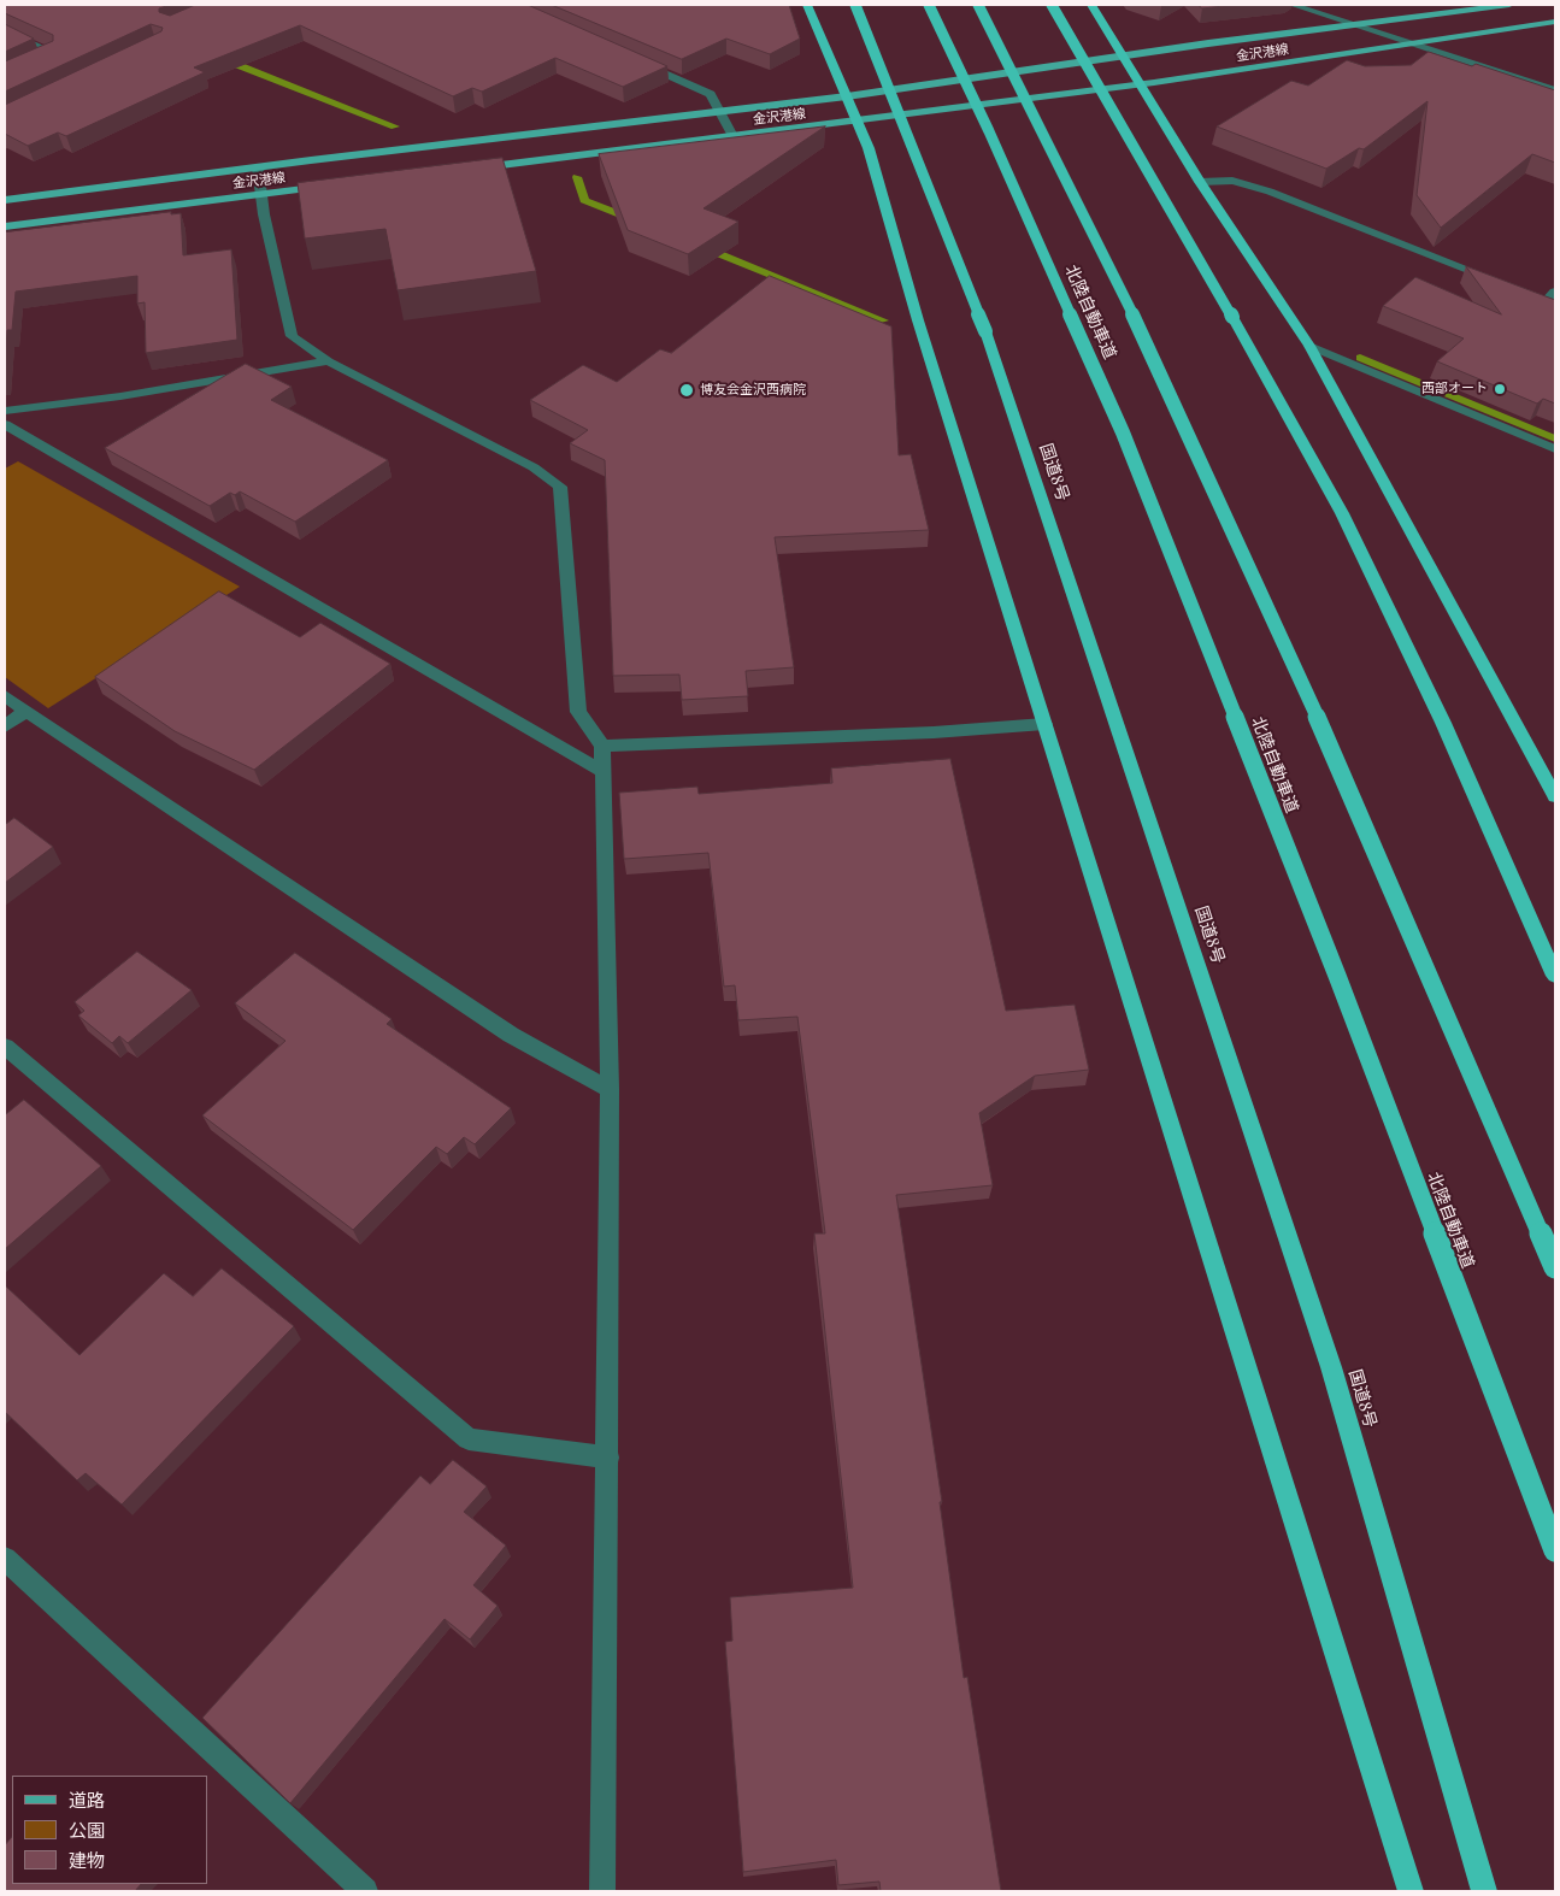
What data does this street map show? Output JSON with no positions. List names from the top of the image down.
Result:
{
  "streets": {
    "highway": ["北陸自動車道", "国道8号"],
    "main road": ["金沢港線"]
  },
  "places": ["西部オート", "博友会金沢西病院"],
  "legend": ["道路", "公園", "建物"]
}
